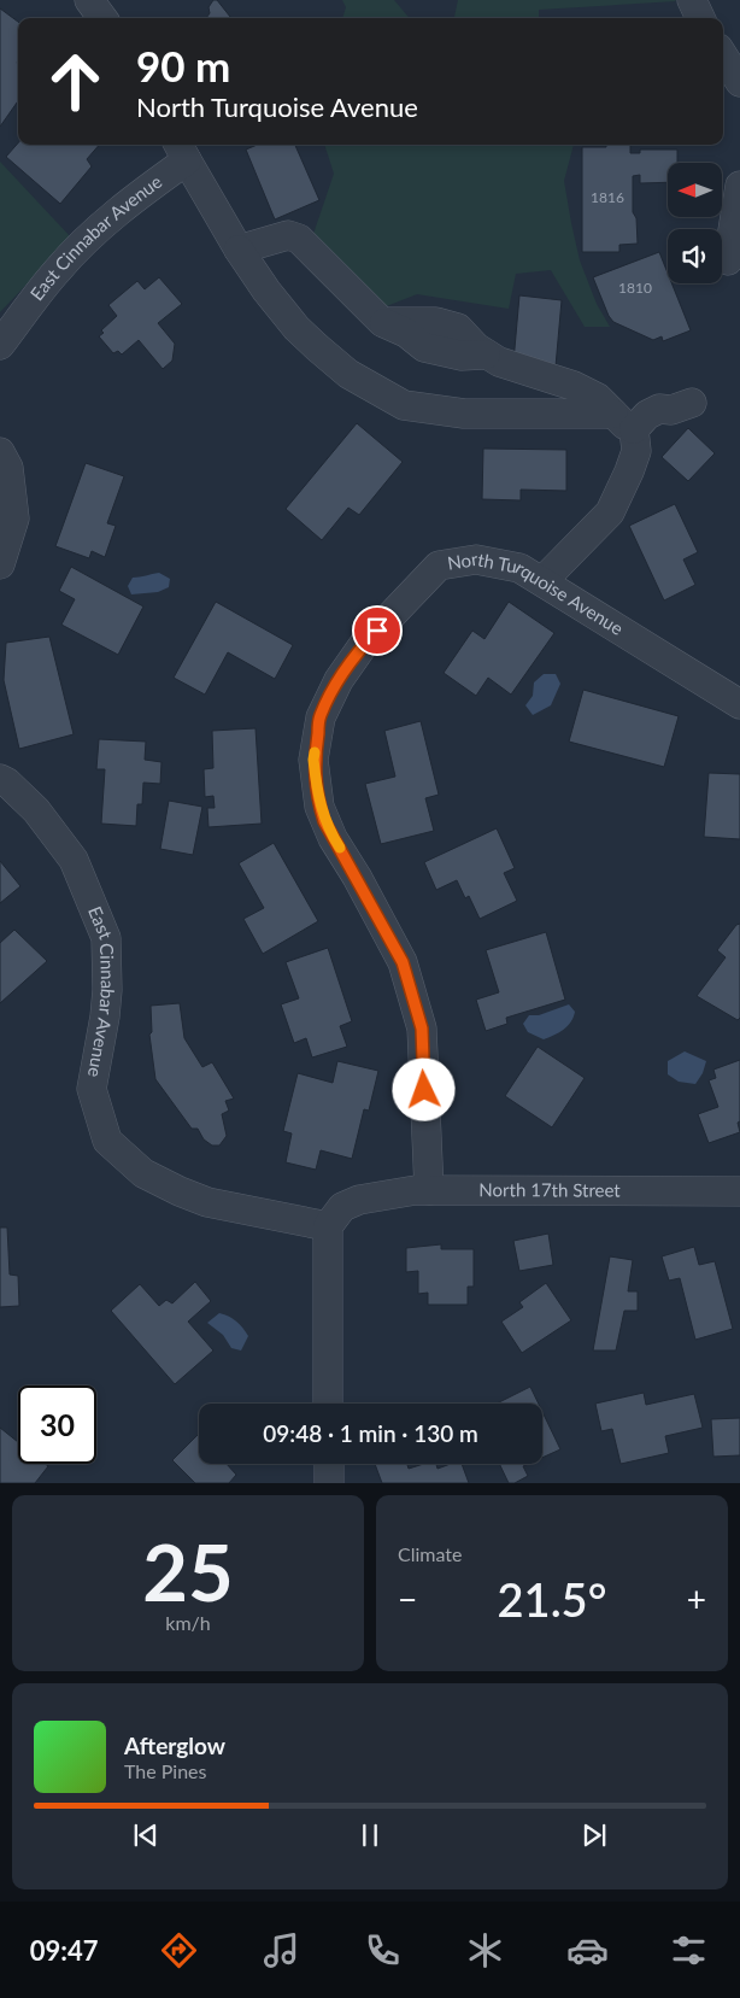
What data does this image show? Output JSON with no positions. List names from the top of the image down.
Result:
{
  "streets": {
    "street": ["East Cinnabar Avenue", "North Turquoise Avenue", "North 17th Street"]
  },
  "crossings": [
    ["East Cinnabar Avenue", "North 17th Street"],
    ["North Turquoise Avenue", "North 17th Street"]
  ],
  "house_numbers": ["1816", "1810"],
  "north": "left",
  "page": {
    "turn": ["90 m", "North Turquoise Avenue"],
    "limit": "30",
    "trip": "09:48 · 1 min · 130 m",
    "tile": [
      ["25", "km/h"],
      "Climate"
    ],
    "heat": ["−", "21.5°", "+"],
    "song": ["Afterglow", "The Pines"],
    "tabs": "09:47"
  }
}
